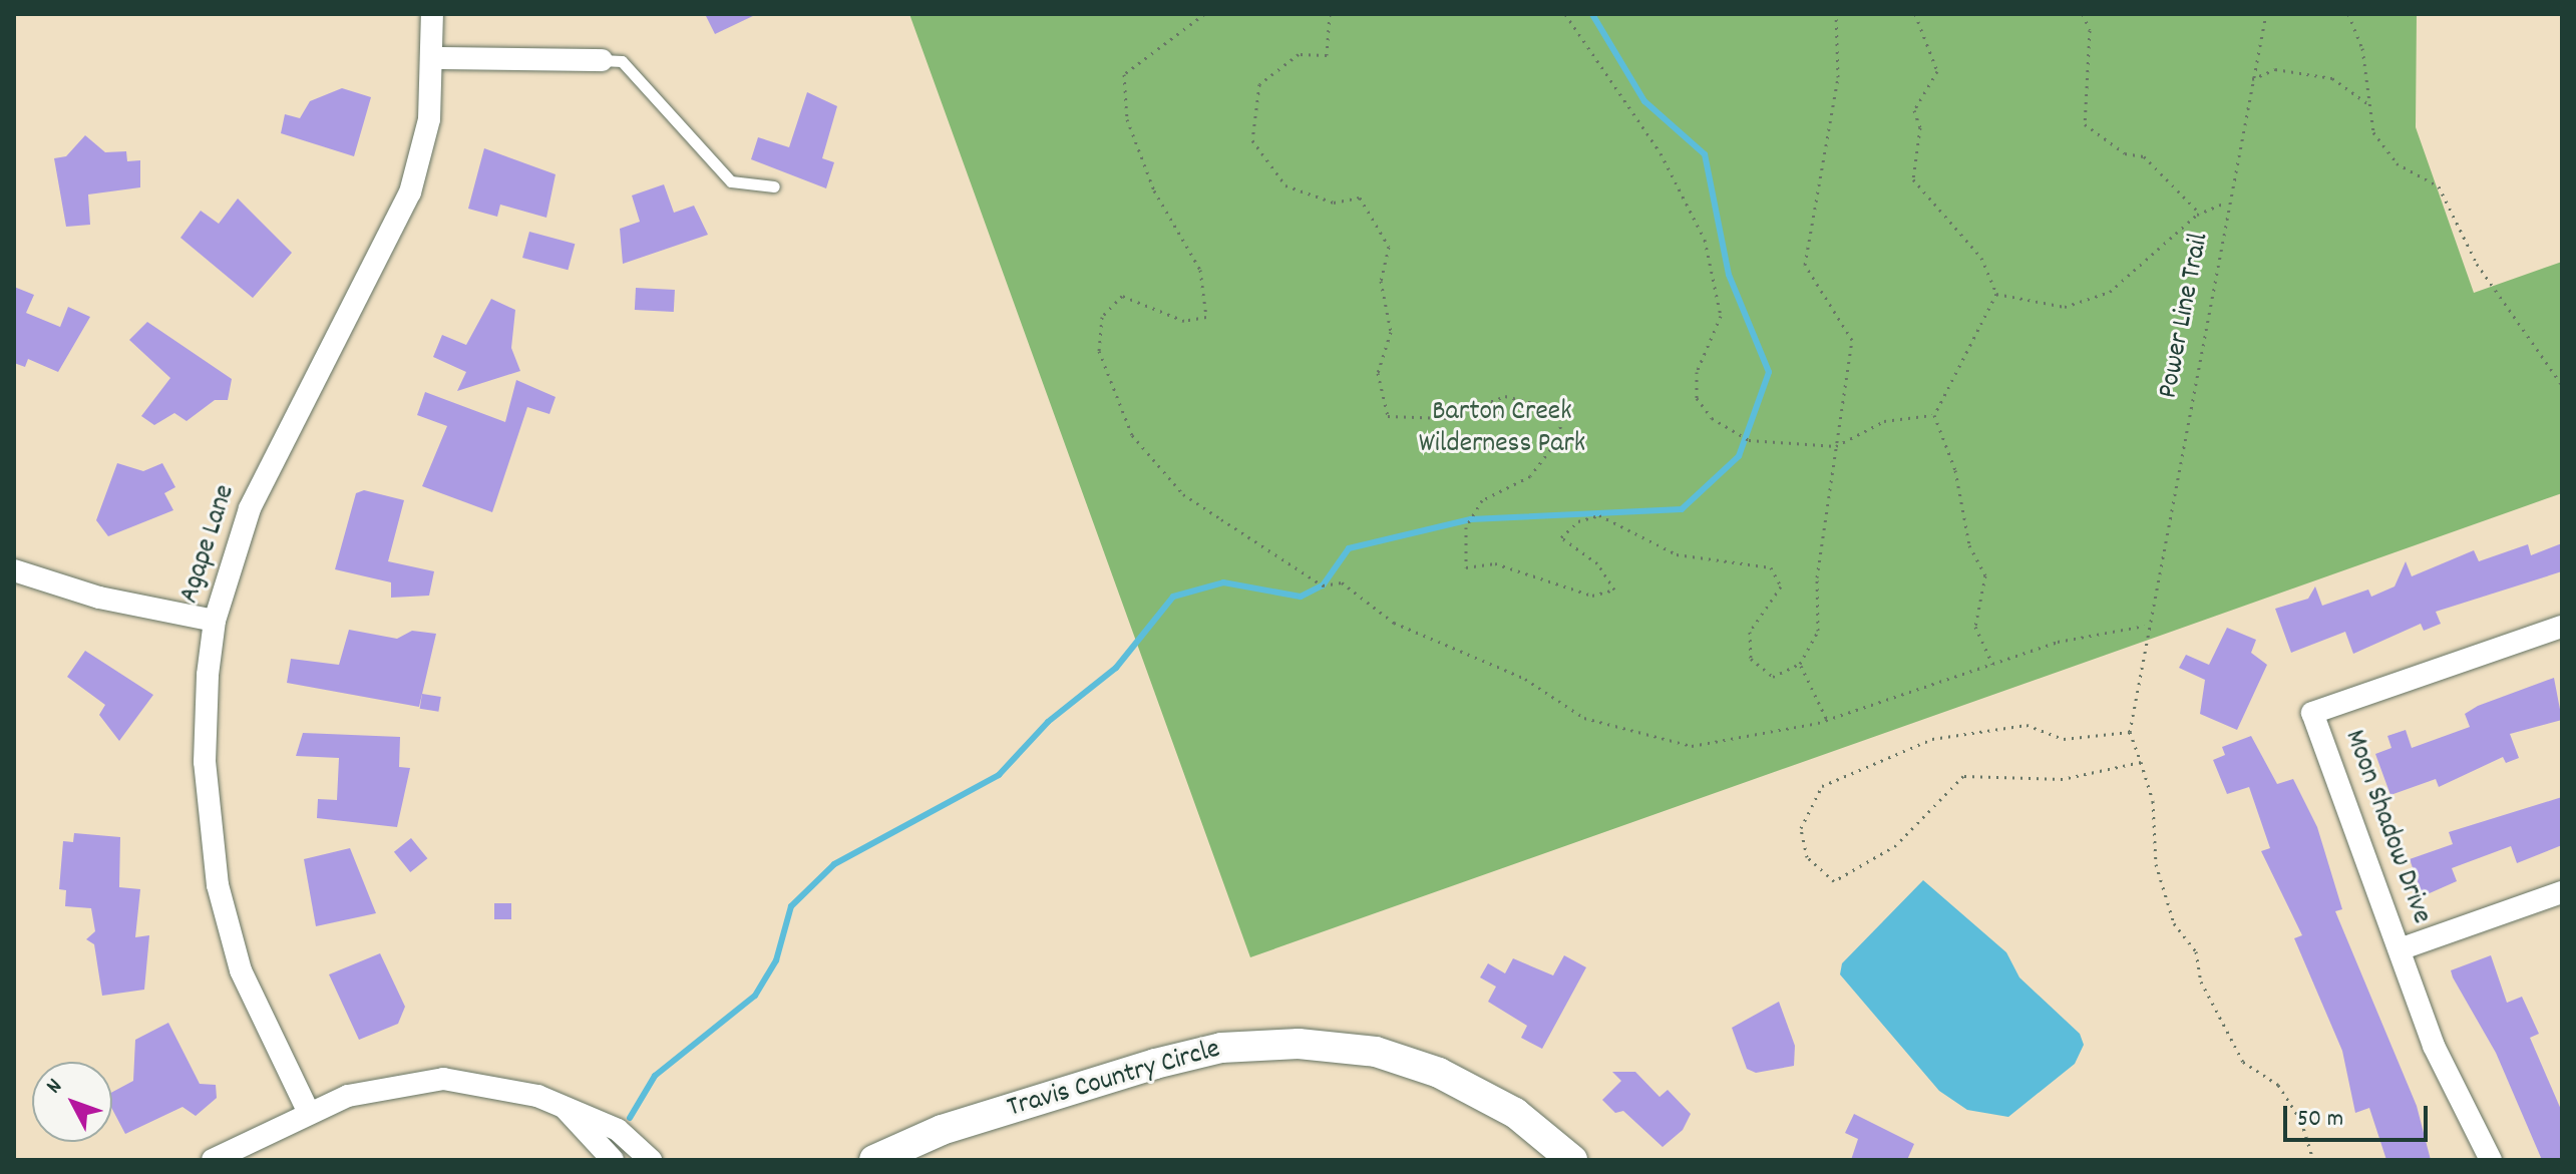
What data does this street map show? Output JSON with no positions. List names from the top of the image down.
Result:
{
  "streets": {
    "street": ["Agape Lane", "Moon Shadow Drive", "Travis Country Circle"],
    "path": ["Power Line Trail"]
  },
  "parks": ["Barton Creek Wilderness Park"],
  "scale_bar": "50 m",
  "north": "top left"
}
